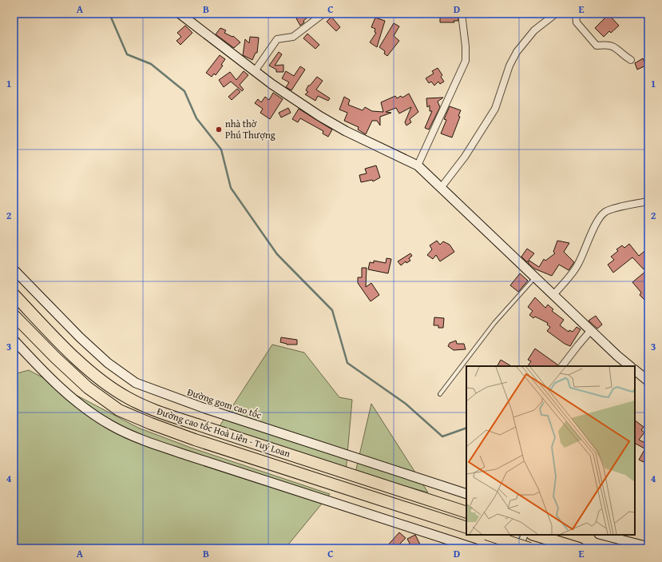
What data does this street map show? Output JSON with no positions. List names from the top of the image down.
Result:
{
  "streets": {
    "highway": ["Đường cao tốc Hoà Liên - Tuý Loan"],
    "main road": ["Đường gom cao tốc"]
  },
  "places": ["nhà thờ Phú Thượng"],
  "grid": {
    "columns": [
      "A",
      "B",
      "C",
      "D",
      "E"
    ],
    "rows": [
      "1",
      "2",
      "3",
      "4"
    ]
  }
}
